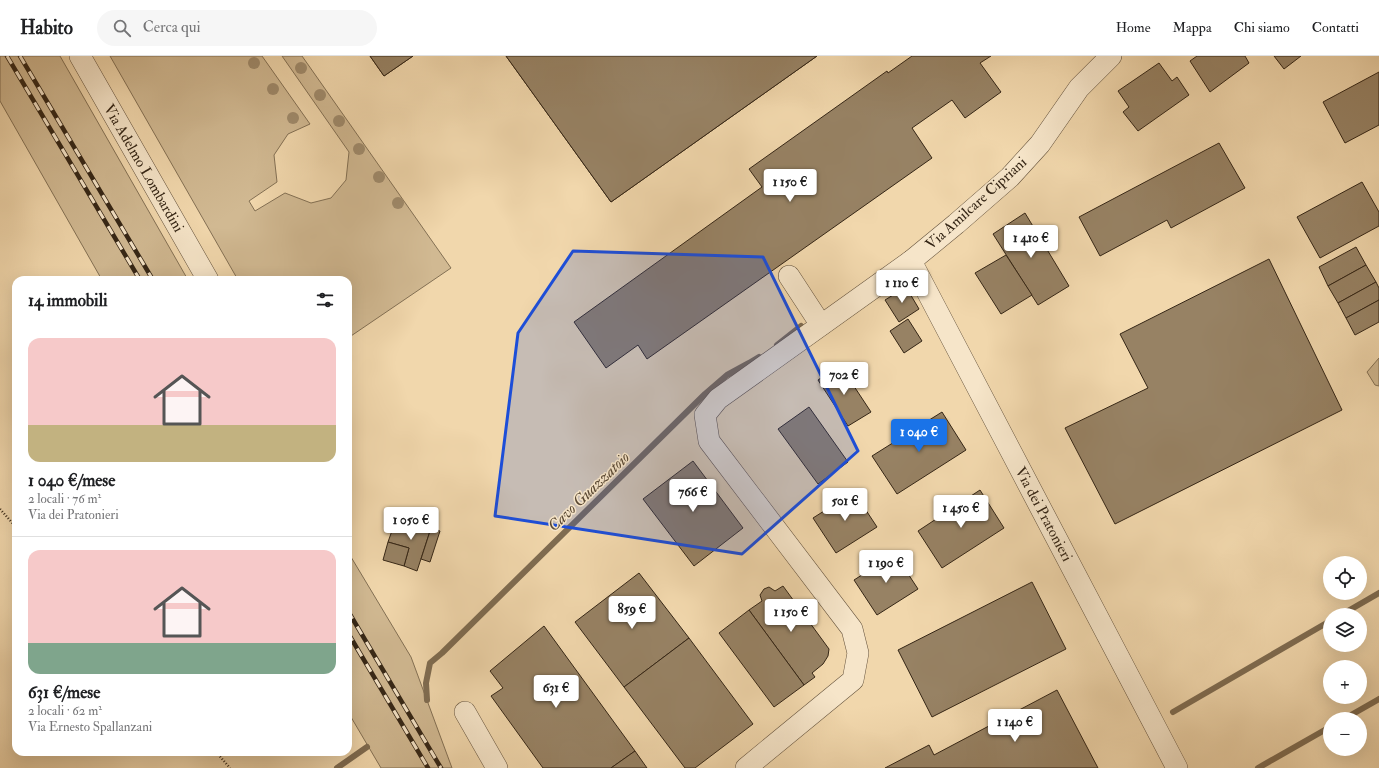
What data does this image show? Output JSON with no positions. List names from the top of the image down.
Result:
{
  "streets": {
    "street": ["Via Adelmo Lombardini", "Via Amilcare Cipriani", "Via dei Pratonieri"]
  },
  "crossings": [
    ["Via Amilcare Cipriani", "Via dei Pratonieri"]
  ],
  "water": ["Cavo Guazzatoio"],
  "page": {
    "header": "Habito",
    "search": "Cerca qui",
    "nav": [
      "Home",
      "Mappa",
      "Chi siamo",
      "Contatti"
    ],
    "price": [
      "1 150 €",
      "1 410 €",
      "1 110 €",
      "702 €",
      "1 040 €",
      "766 €",
      "501 €",
      "1 450 €",
      "1 050 €",
      "1 190 €",
      "859 €",
      "1 150 €",
      "631 €",
      "1 140 €"
    ],
    "heading": "14 immobili",
    "list": [
      {
        "name": "1 040 €/mese",
        "note": "2 locali · 76 m² · Via dei Pratonieri"
      },
      {
        "name": "631 €/mese",
        "note": "2 locali · 62 m² · Via Ernesto Spallanzani"
      }
    ],
    "map_buttons": ["+", "−"]
  }
}
